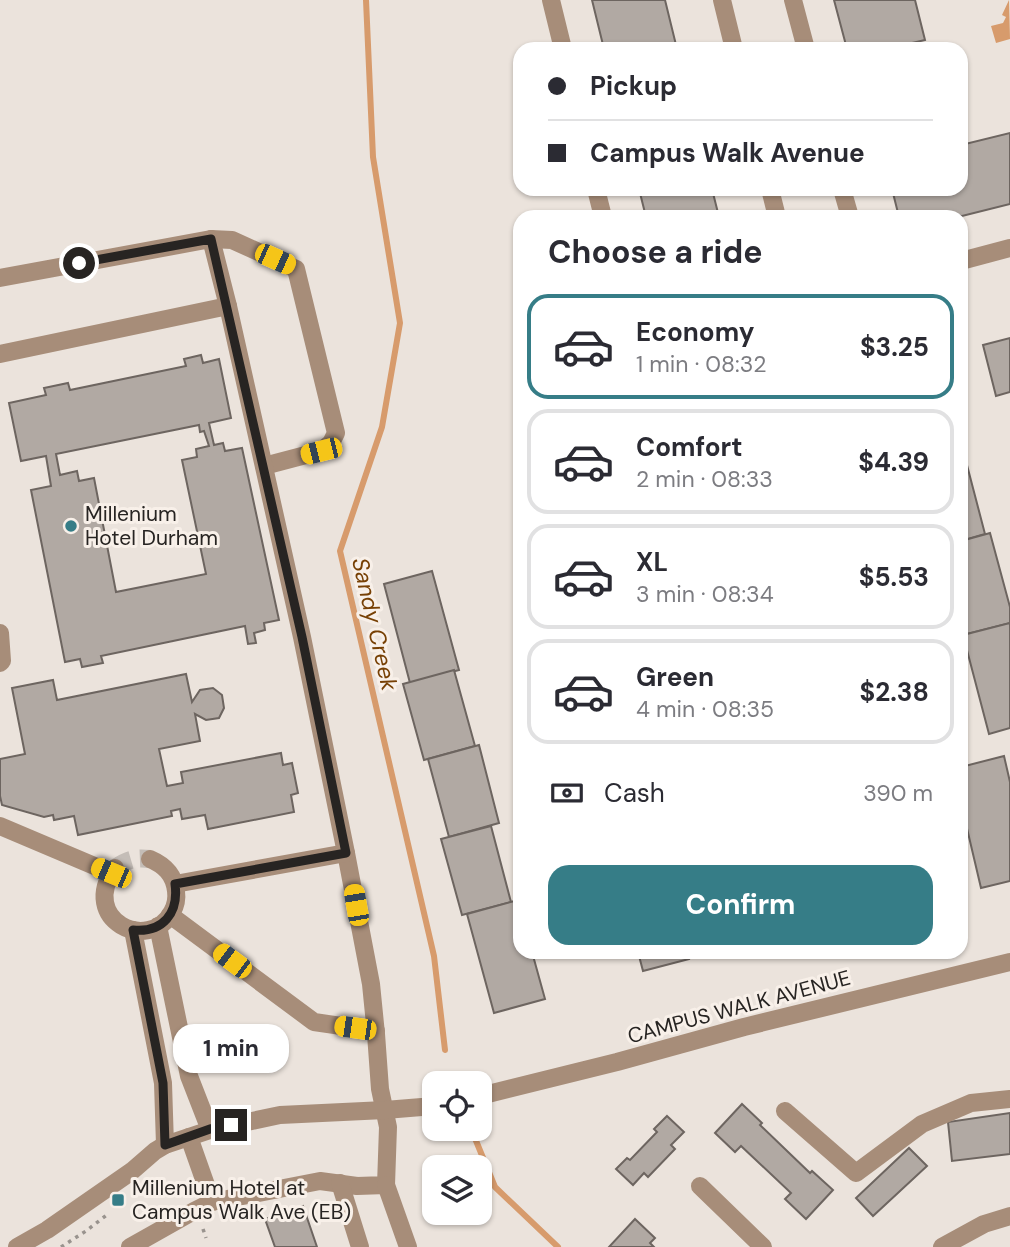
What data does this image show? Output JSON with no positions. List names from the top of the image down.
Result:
{
  "streets": {
    "street": ["CAMPUS WALK AVENUE"]
  },
  "water": ["Sandy Creek"],
  "places": {
    "other": ["Millenium Hotel Durham"],
    "transit": ["Millenium Hotel at Campus Walk Ave (EB)"]
  },
  "page": {
    "banner": ["Pickup", "Campus Walk Avenue"],
    "heading": "Choose a ride",
    "list": [
      {
        "name": "Economy",
        "note": "1 min · 08:32",
        "value": "$3.25"
      },
      {
        "name": "Comfort",
        "note": "2 min · 08:33",
        "value": "$4.39"
      },
      {
        "name": "XL",
        "note": "3 min · 08:34",
        "value": "$5.53"
      },
      {
        "name": "Green",
        "note": "4 min · 08:35",
        "value": "$2.38"
      }
    ],
    "pay": ["Cash", "390 m"],
    "buttons": "Confirm",
    "bubble": "1 min"
  }
}
